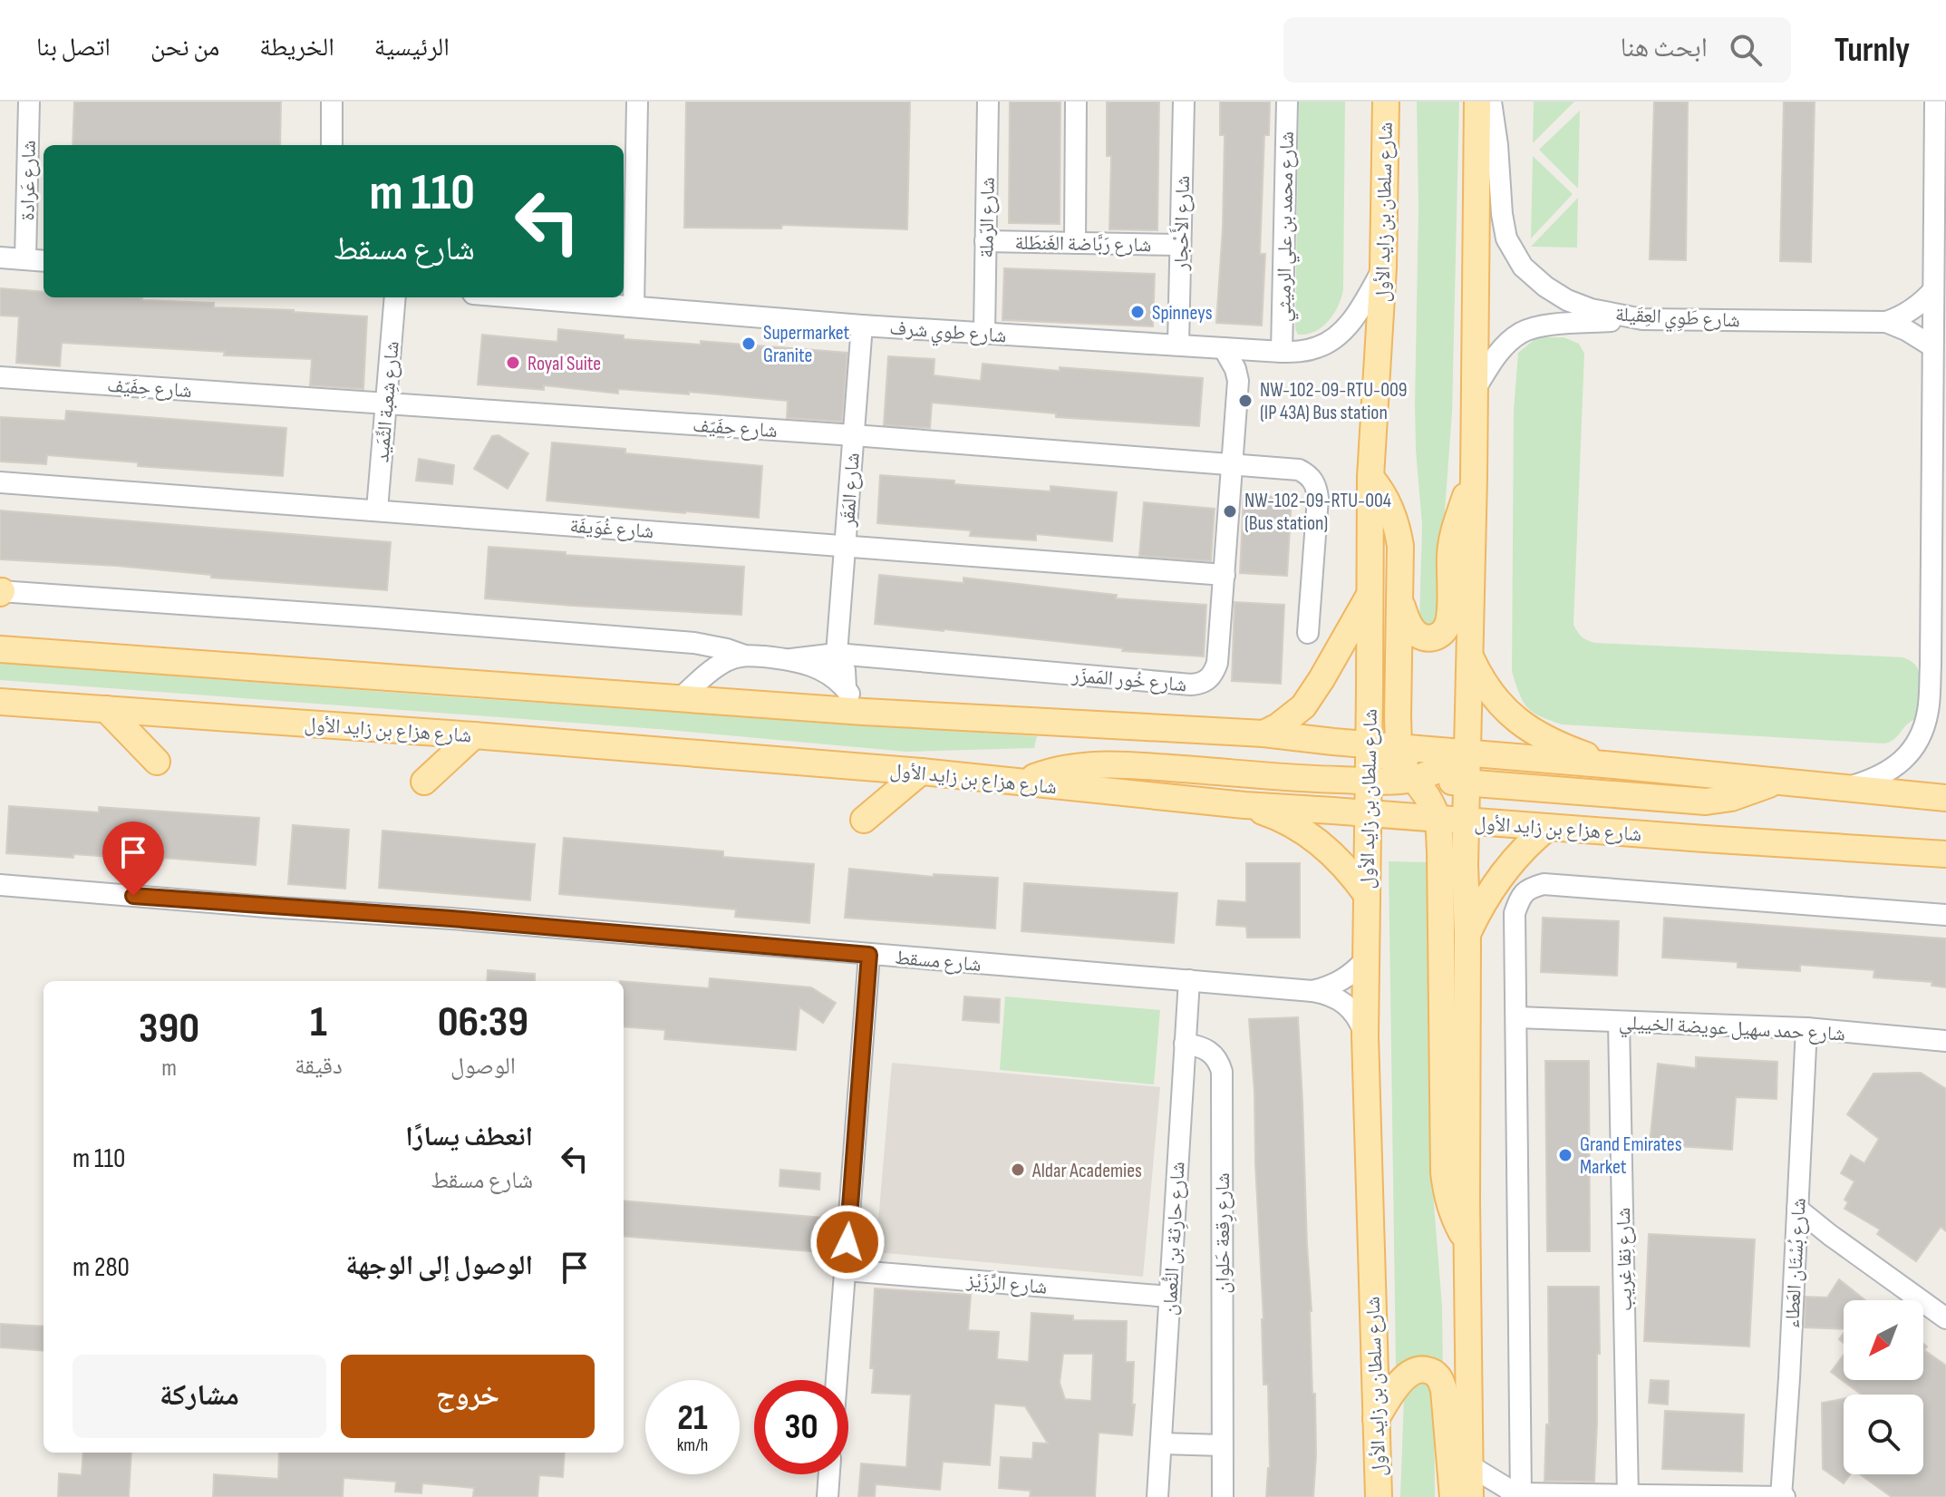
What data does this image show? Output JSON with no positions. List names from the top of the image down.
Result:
{
  "streets": {
    "main road": ["شارع سلطان بن زايد الأول", "شارع هزاع بن زايد الأول"],
    "street": [
      "شارع عَرادة",
      "شارع الرّملة",
      "شارع الأَحْجار",
      "شارع محمد بن علي الرميثي",
      "شارع رَبَّاضة الغَنطَلة",
      "شارع طَوِي العِقَيلة",
      "شارع طوي شرف",
      "شارع حِفَيّف",
      "شارع شِعبة الثِّمَيد",
      "شارع المَقَر",
      "شارع غُوَيفَة",
      "شارع خُور المَمزَر",
      "شارع مسقط",
      "شارع حمد سهيل عويضة الخييلي",
      "شارع رِقعة حَلوان",
      "شارع حارِثة بن النُّعمان",
      "شارع نِقا غِريب",
      "شارع بُسْتَان العَطاء",
      "شارع الرِّزَيْز"
    ]
  },
  "crossings": [
    ["شارع سلطان بن زايد الأول", "شارع طوي شرف"],
    ["شارع سلطان بن زايد الأول", "شارع هزاع بن زايد الأول"],
    ["شارع سلطان بن زايد الأول", "شارع مسقط"],
    ["شارع الرّملة", "شارع رَبَّاضة الغَنطَلة"],
    ["شارع الرّملة", "شارع طوي شرف"],
    ["شارع الأَحْجار", "شارع رَبَّاضة الغَنطَلة"],
    ["شارع الأَحْجار", "شارع طوي شرف"],
    ["شارع محمد بن علي الرميثي", "شارع طوي شرف"],
    ["شارع طوي شرف", "شارع المَقَر"],
    ["شارع طوي شرف", "شارع خُور المَمزَر"],
    ["شارع حِفَيّف", "شارع شِعبة الثِّمَيد"],
    ["شارع حِفَيّف", "شارع المَقَر"],
    ["شارع حِفَيّف", "شارع خُور المَمزَر"],
    ["شارع شِعبة الثِّمَيد", "شارع غُوَيفَة"],
    ["شارع المَقَر", "شارع غُوَيفَة"],
    ["شارع المَقَر", "شارع خُور المَمزَر"],
    ["شارع غُوَيفَة", "شارع خُور المَمزَر"],
    ["شارع مسقط", "شارع حارِثة بن النُّعمان"],
    ["شارع حمد سهيل عويضة الخييلي", "شارع نِقا غِريب"],
    ["شارع حمد سهيل عويضة الخييلي", "شارع بُسْتَان العَطاء"],
    ["شارع رِقعة حَلوان", "شارع حارِثة بن النُّعمان"],
    ["شارع حارِثة بن النُّعمان", "شارع الرِّزَيْز"]
  ],
  "places": [
    "Spinneys",
    "Supermarket Granite",
    "Royal Suite",
    "NW-102-09-RTU-009 (IP 43A) Bus station",
    "NW-102-09-RTU-004 (Bus station)",
    "Grand Emirates Market",
    "Aldar Academies"
  ],
  "north": "bottom left",
  "page": {
    "header": "Turnly",
    "search": "ابحث هنا",
    "nav": [
      "الرئيسية",
      "الخريطة",
      "من نحن",
      "اتصل بنا"
    ],
    "turn": ["110 m", "شارع مسقط"],
    "eta": [
      "06:39",
      "الوصول",
      "1",
      "دقيقة",
      "390",
      "m"
    ],
    "list": [
      {
        "name": "انعطف يسارًا",
        "note": "شارع مسقط",
        "value": "110 m"
      },
      {
        "name": "الوصول إلى الوجهة",
        "value": "280 m"
      }
    ],
    "buttons": ["خروج", "مشاركة"],
    "speed": "21 km/h",
    "limit": "30"
  }
}
